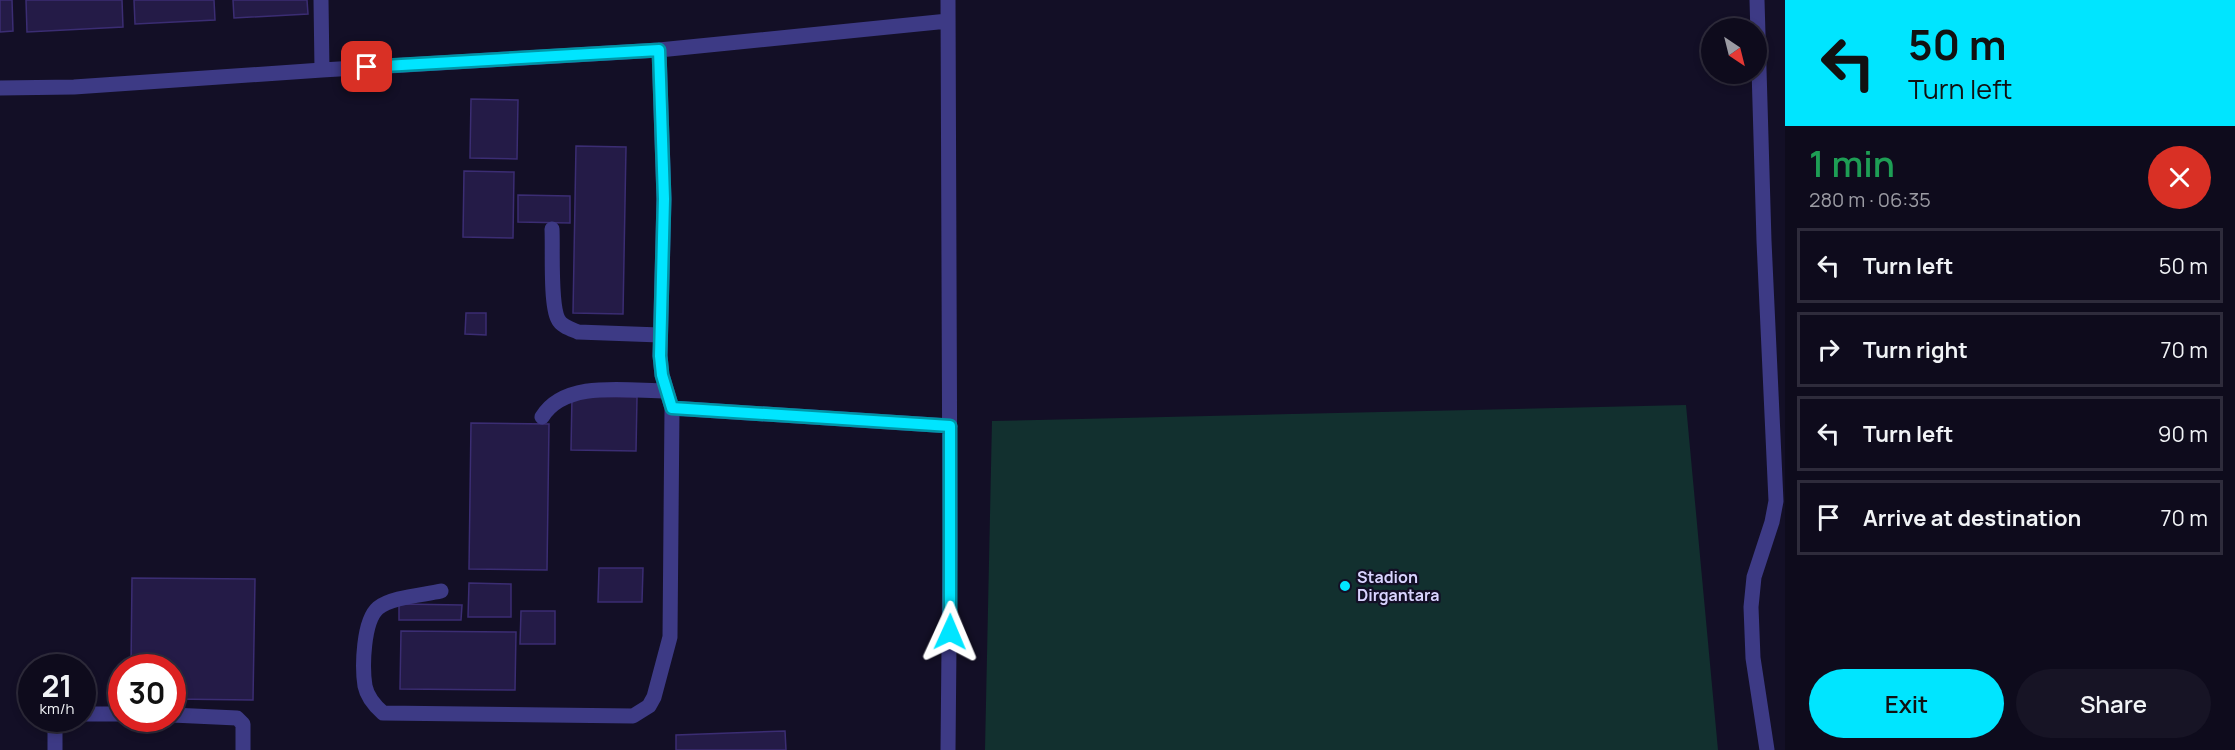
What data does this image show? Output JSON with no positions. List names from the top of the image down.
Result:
{
  "places": ["Stadion Dirgantara"],
  "north": "bottom right",
  "page": {
    "turn": ["50 m", "Turn left"],
    "heading": ["1 min", "280 m · 06:35"],
    "list": [
      {
        "name": "Turn left",
        "value": "50 m"
      },
      {
        "name": "Turn right",
        "value": "70 m"
      },
      {
        "name": "Turn left",
        "value": "90 m"
      },
      {
        "name": "Arrive at destination",
        "value": "70 m"
      }
    ],
    "speed": "21 km/h",
    "limit": "30",
    "buttons": ["Exit", "Share"]
  }
}
